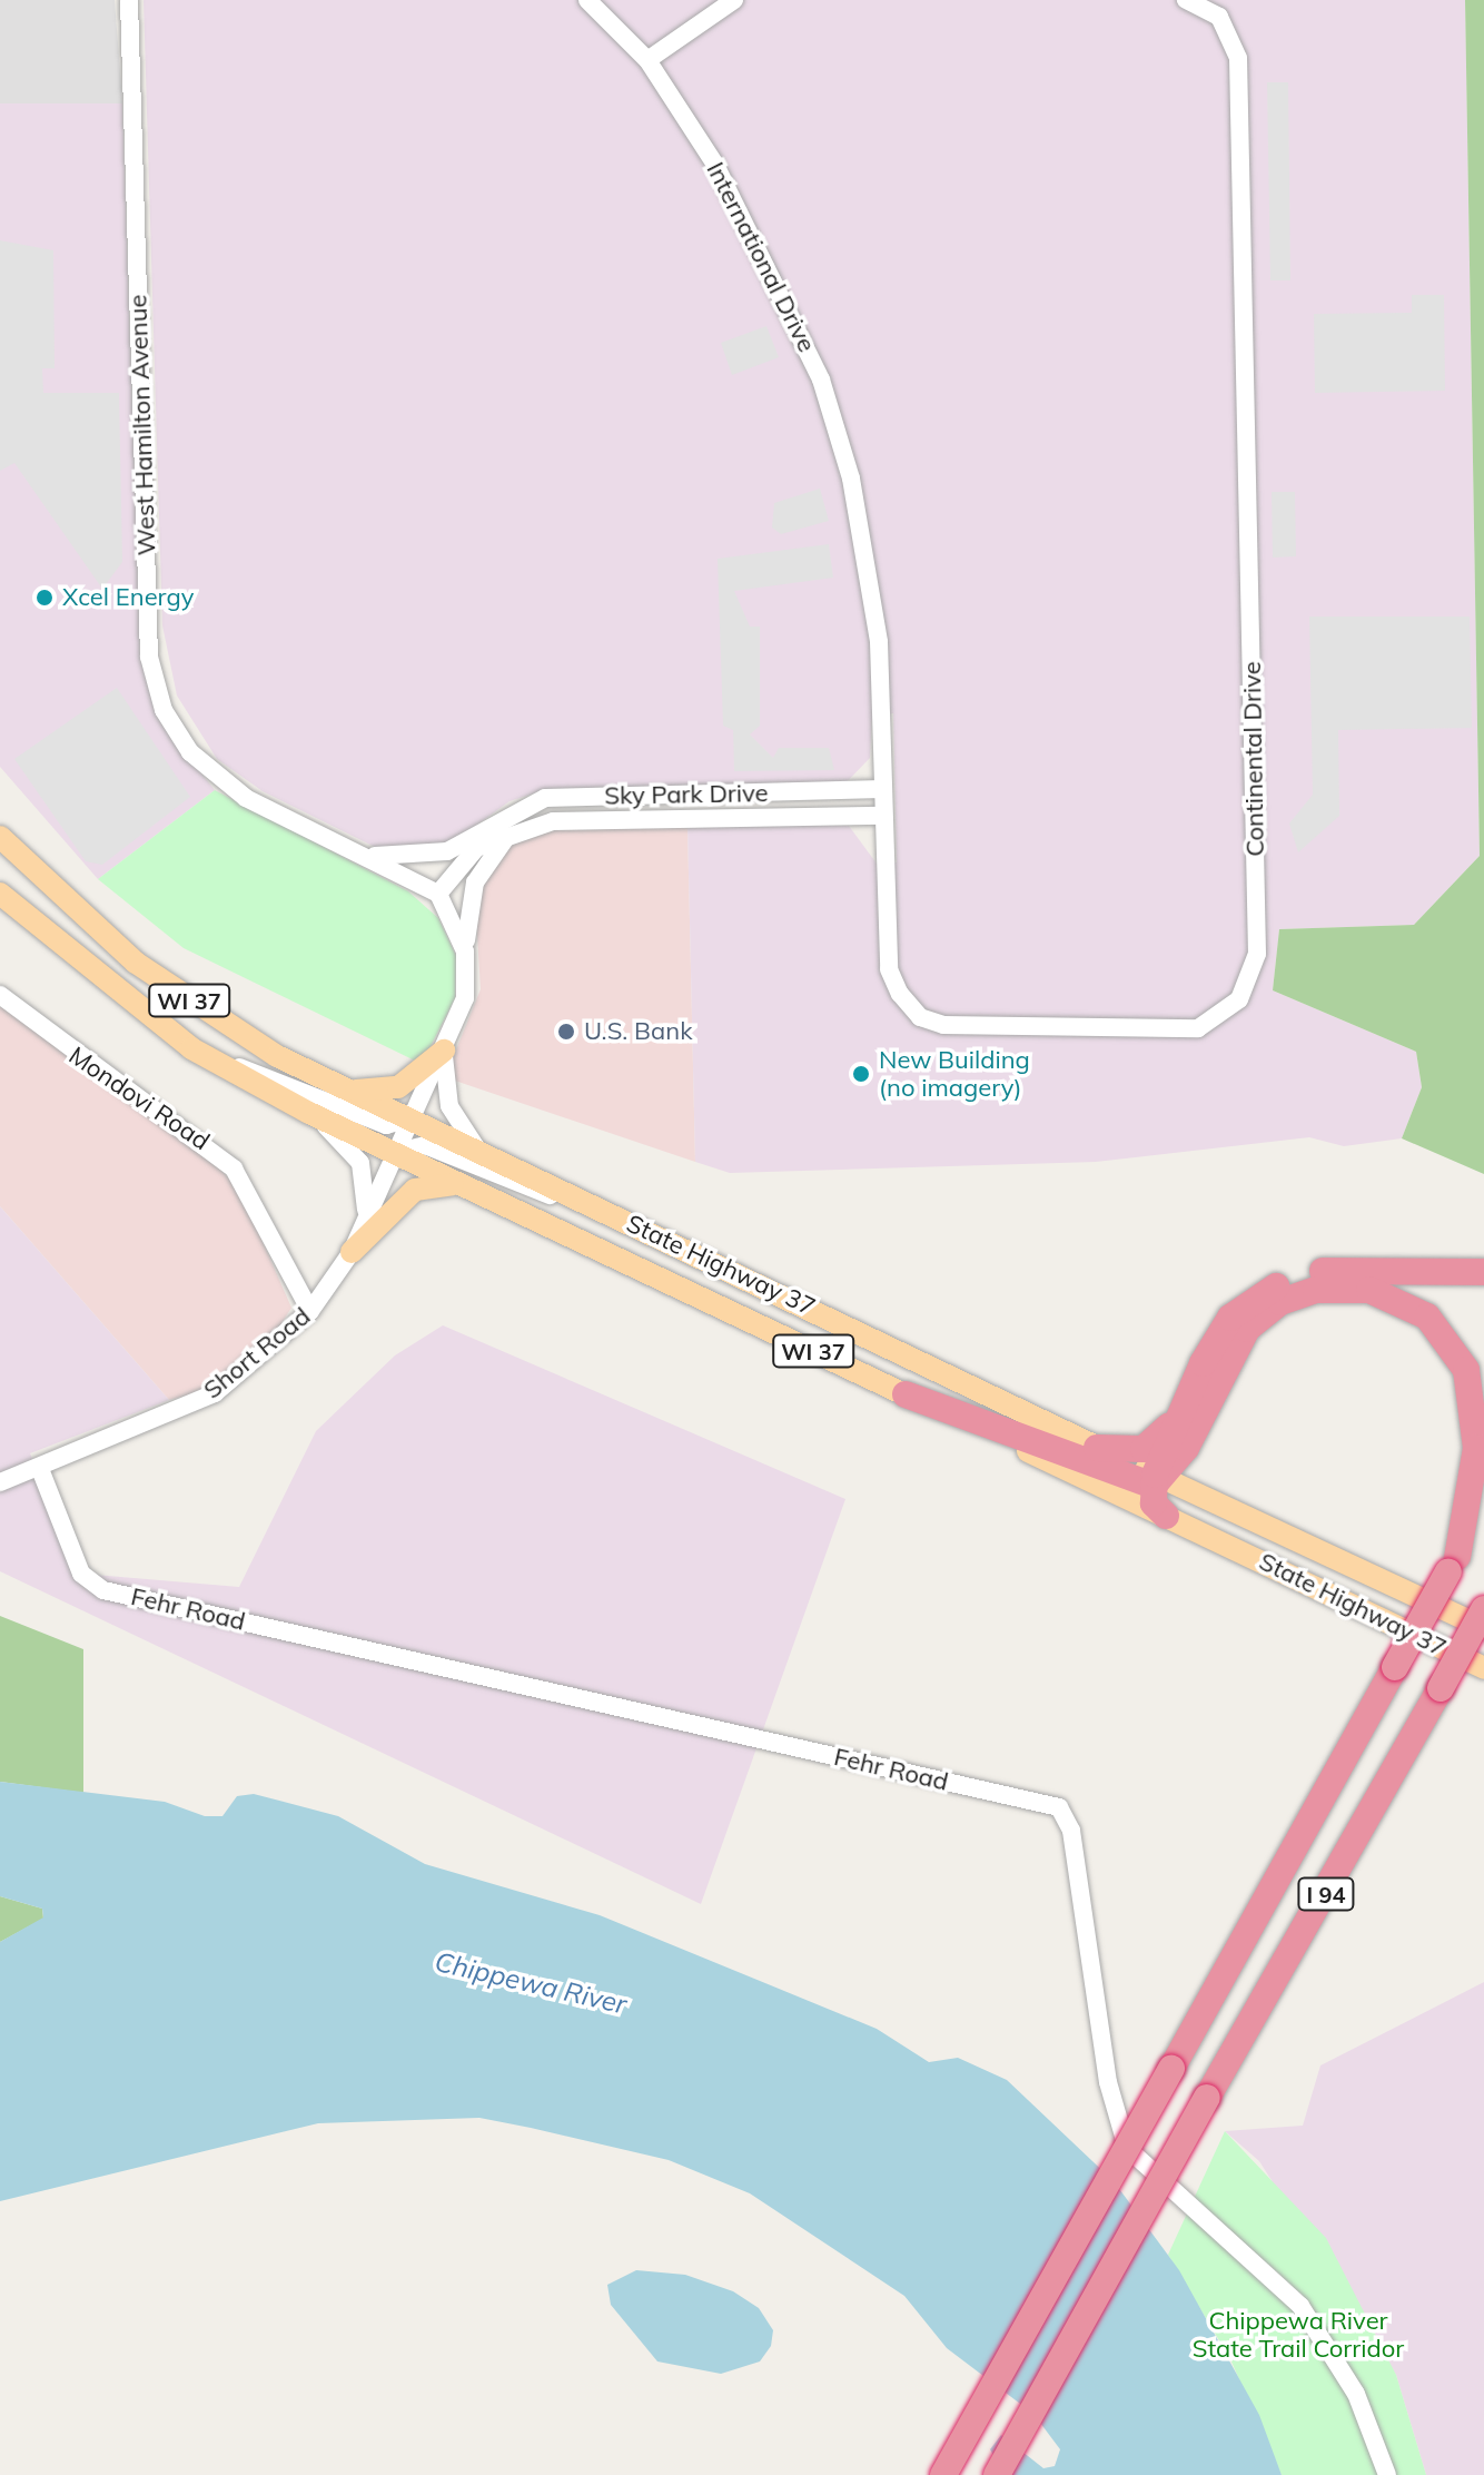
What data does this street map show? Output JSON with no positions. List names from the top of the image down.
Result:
{
  "streets": {
    "highway": ["I 94"],
    "main road": ["WI 37", "State Highway 37"],
    "street": [
      "International Drive",
      "West Hamilton Avenue",
      "Continental Drive",
      "Sky Park Drive",
      "Mondovi Road",
      "Short Road",
      "Fehr Road"
    ]
  },
  "crossings": [
    ["International Drive", "Continental Drive"],
    ["International Drive", "Sky Park Drive"],
    ["West Hamilton Avenue", "Sky Park Drive"],
    ["Continental Drive", "Sky Park Drive"],
    ["Mondovi Road", "Short Road"],
    ["State Highway 37", "Short Road"],
    ["Short Road", "Fehr Road"]
  ],
  "water": ["Chippewa River"],
  "parks": ["Chippewa River State Trail Corridor"],
  "places": ["Xcel Energy", "U.S. Bank", "New Building (no imagery)"]
}
